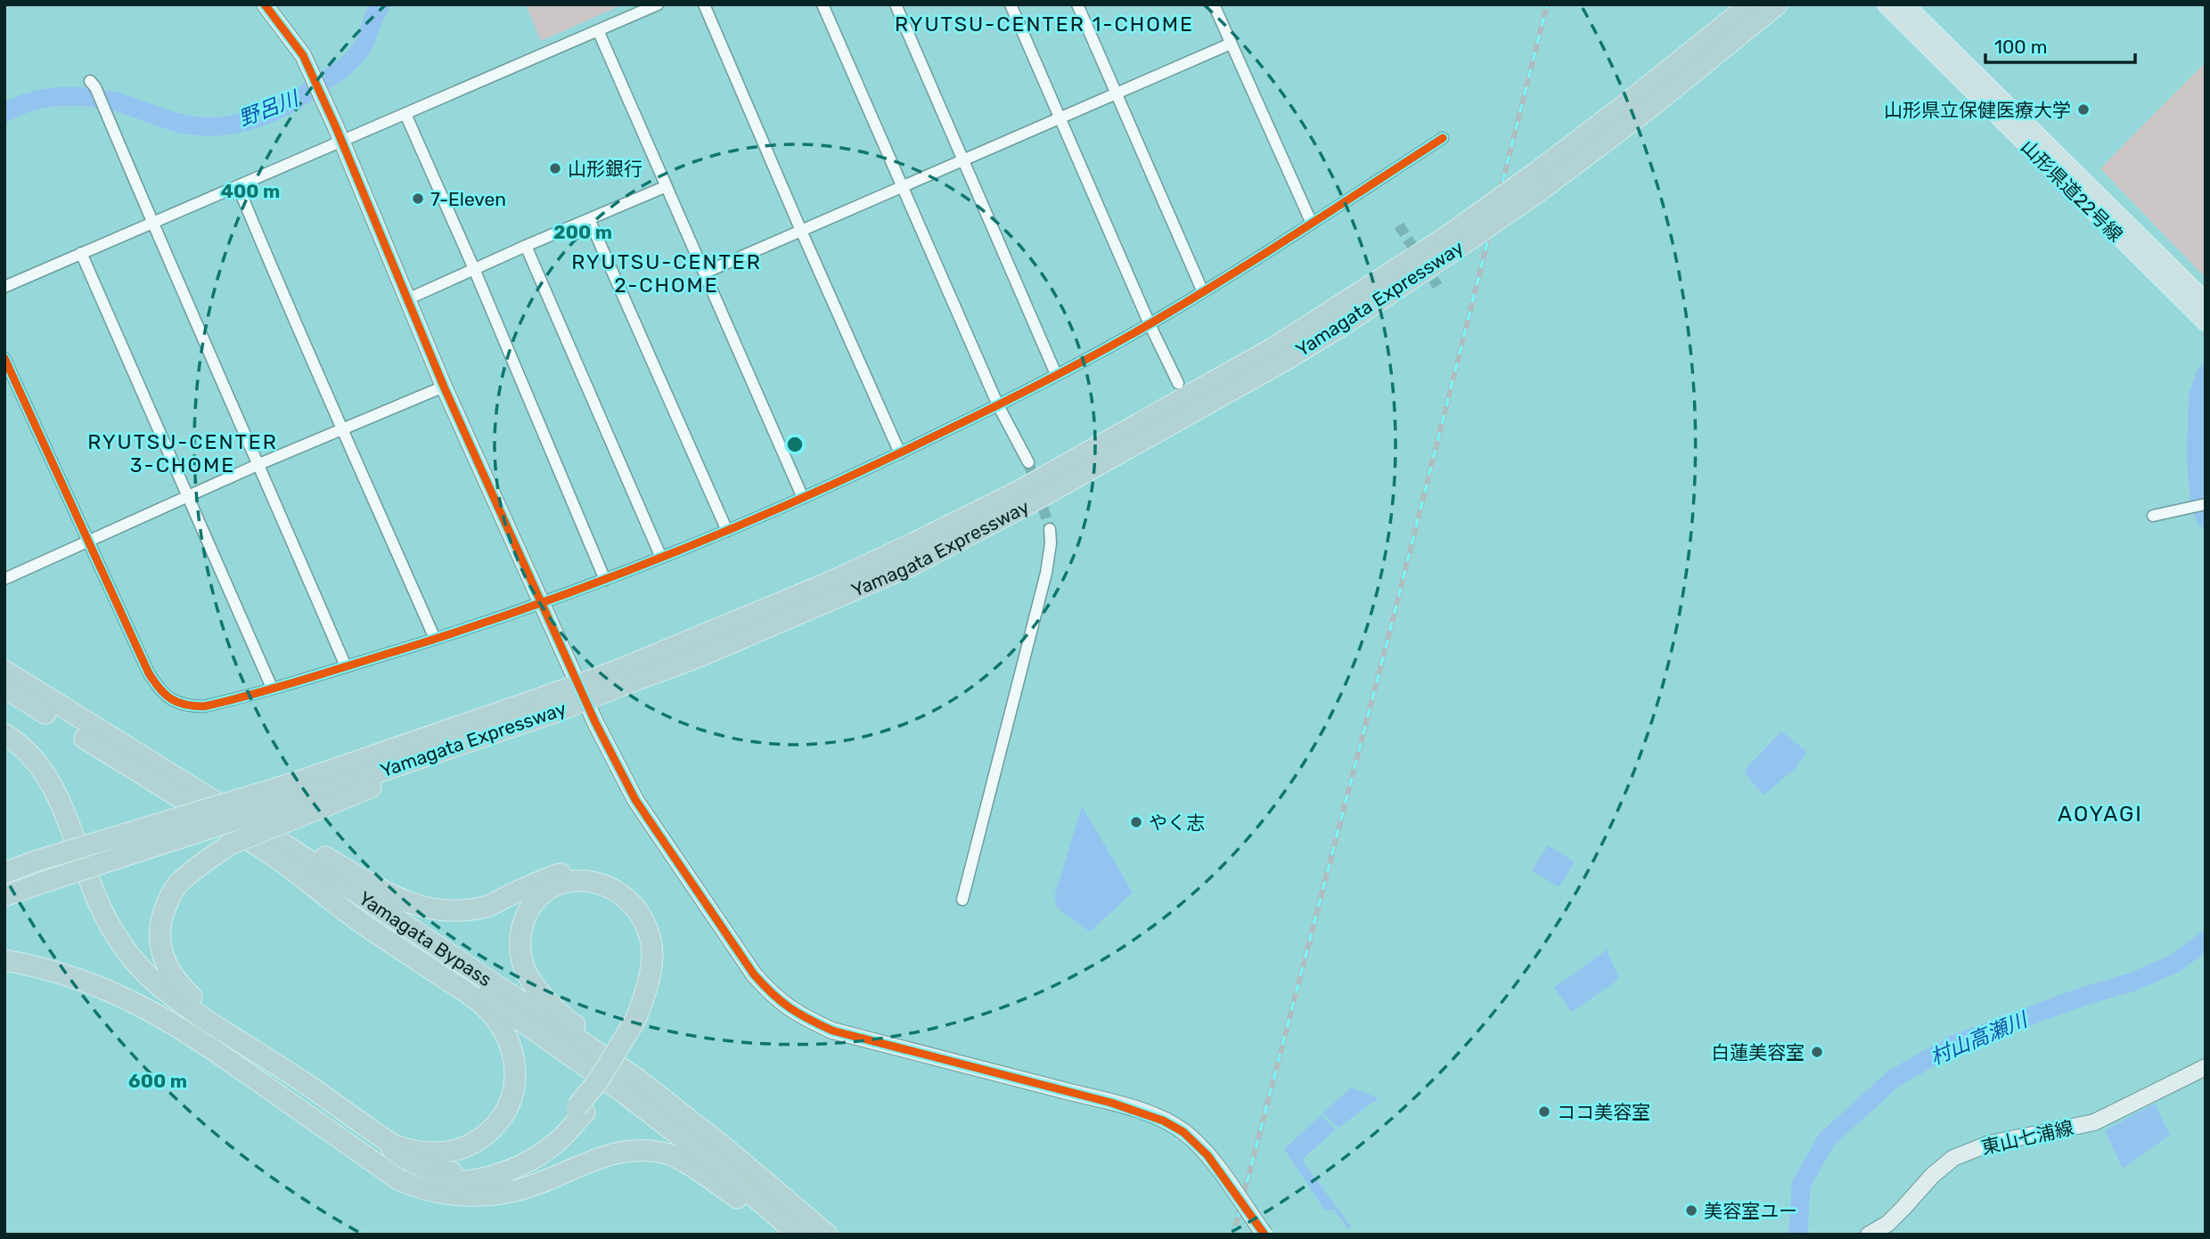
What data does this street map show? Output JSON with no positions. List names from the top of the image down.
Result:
{
  "streets": {
    "highway": ["Yamagata Expressway", "Yamagata Bypass"],
    "main road": ["山形県道22号線"],
    "street": ["東山七浦線"]
  },
  "districts": [
    "RYUTSU-CENTER 1-CHOME",
    "RYUTSU-CENTER 2-CHOME",
    "RYUTSU-CENTER 3-CHOME",
    "AOYAGI"
  ],
  "water": ["野呂川", "村山高瀬川"],
  "places": [
    "山形県立保健医療大学",
    "山形銀行",
    "7-Eleven",
    "やく志",
    "白蓮美容室",
    "ココ美容室",
    "美容室ユー"
  ],
  "scale_bar": "100 m",
  "rings": ["400 m", "200 m", "600 m"]
}
